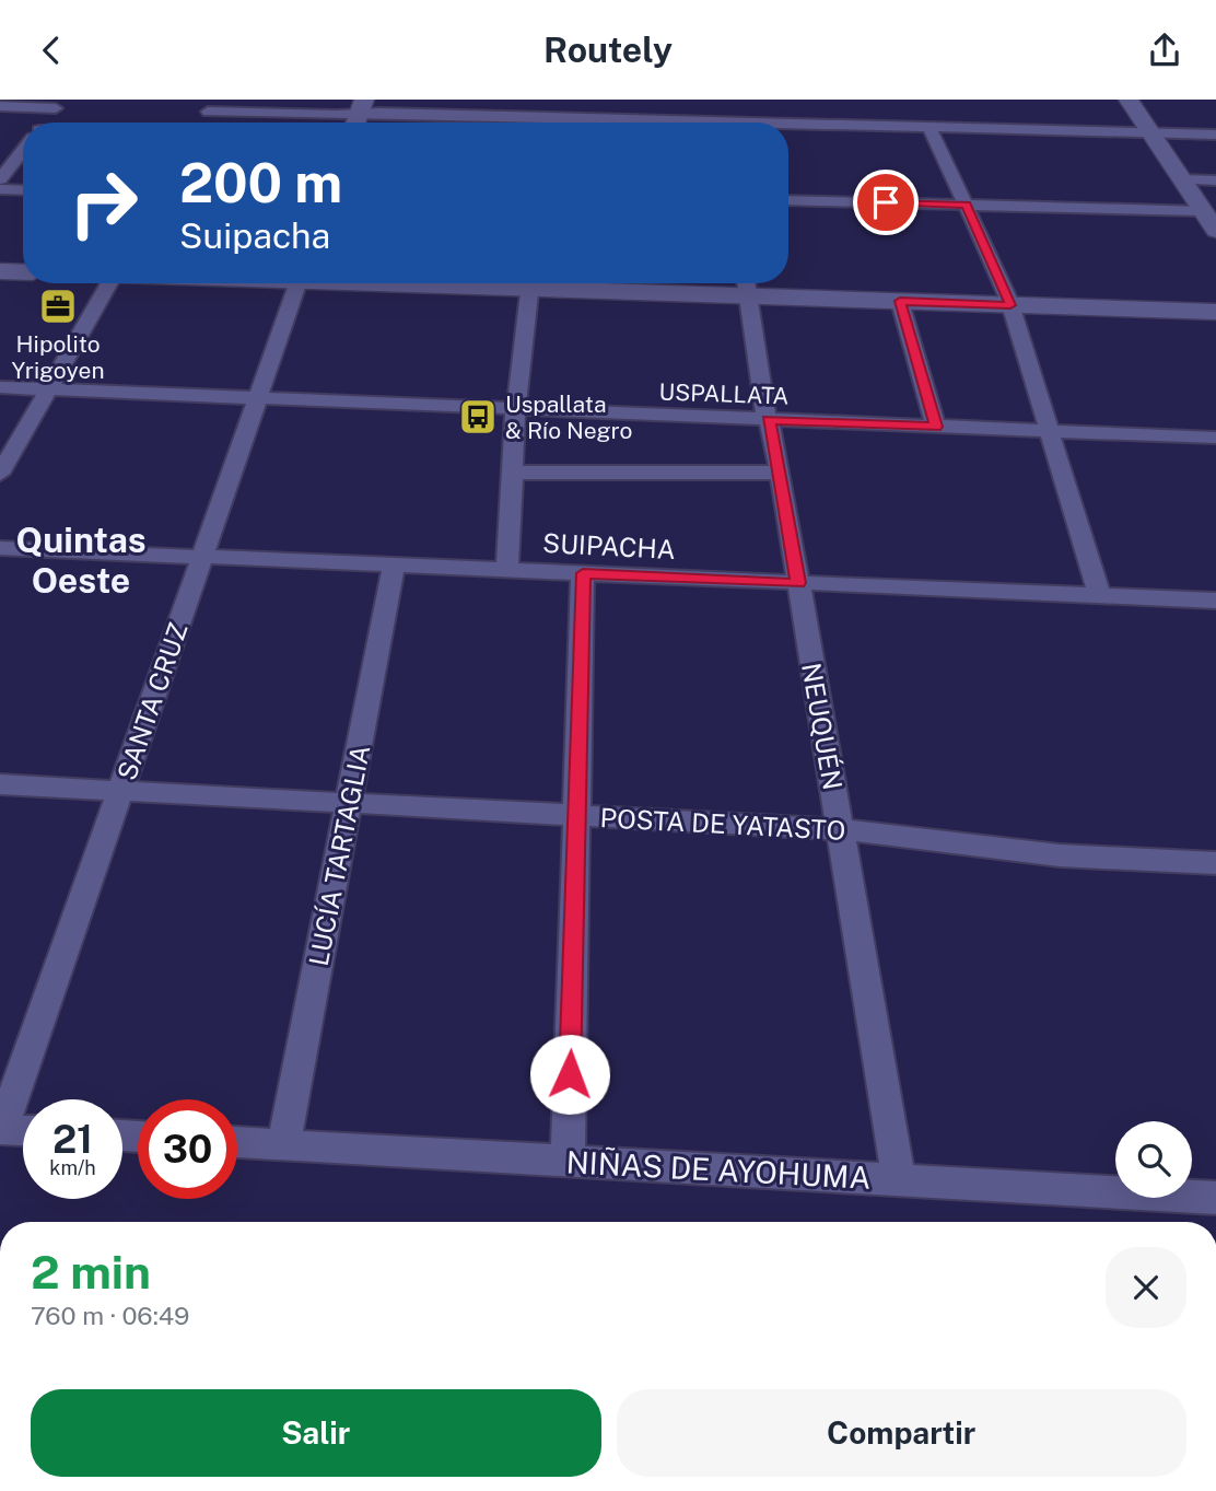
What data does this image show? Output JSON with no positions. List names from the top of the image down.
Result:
{
  "streets": {
    "street": [
      "USPALLATA",
      "SUIPACHA",
      "SANTA CRUZ",
      "NEUQUÉN",
      "POSTA DE YATASTO",
      "LUCÍA TARTAGLIA",
      "NIÑAS DE AYOHUMA"
    ]
  },
  "crossings": [
    ["USPALLATA", "SANTA CRUZ"],
    ["USPALLATA", "NEUQUÉN"],
    ["SUIPACHA", "SANTA CRUZ"],
    ["SUIPACHA", "NEUQUÉN"],
    ["SUIPACHA", "LUCÍA TARTAGLIA"],
    ["SANTA CRUZ", "POSTA DE YATASTO"],
    ["NEUQUÉN", "POSTA DE YATASTO"],
    ["NEUQUÉN", "NIÑAS DE AYOHUMA"],
    ["POSTA DE YATASTO", "LUCÍA TARTAGLIA"],
    ["LUCÍA TARTAGLIA", "NIÑAS DE AYOHUMA"]
  ],
  "districts": ["Quintas Oeste"],
  "places": {
    "office": ["Hipolito Yrigoyen"],
    "bus stop": ["Uspallata & Río Negro"]
  },
  "page": {
    "header": "Routely",
    "turn": ["200 m", "Suipacha"],
    "speed": "21 km/h",
    "limit": "30",
    "heading": ["2 min", "760 m · 06:49"],
    "buttons": ["Salir", "Compartir"]
  }
}
